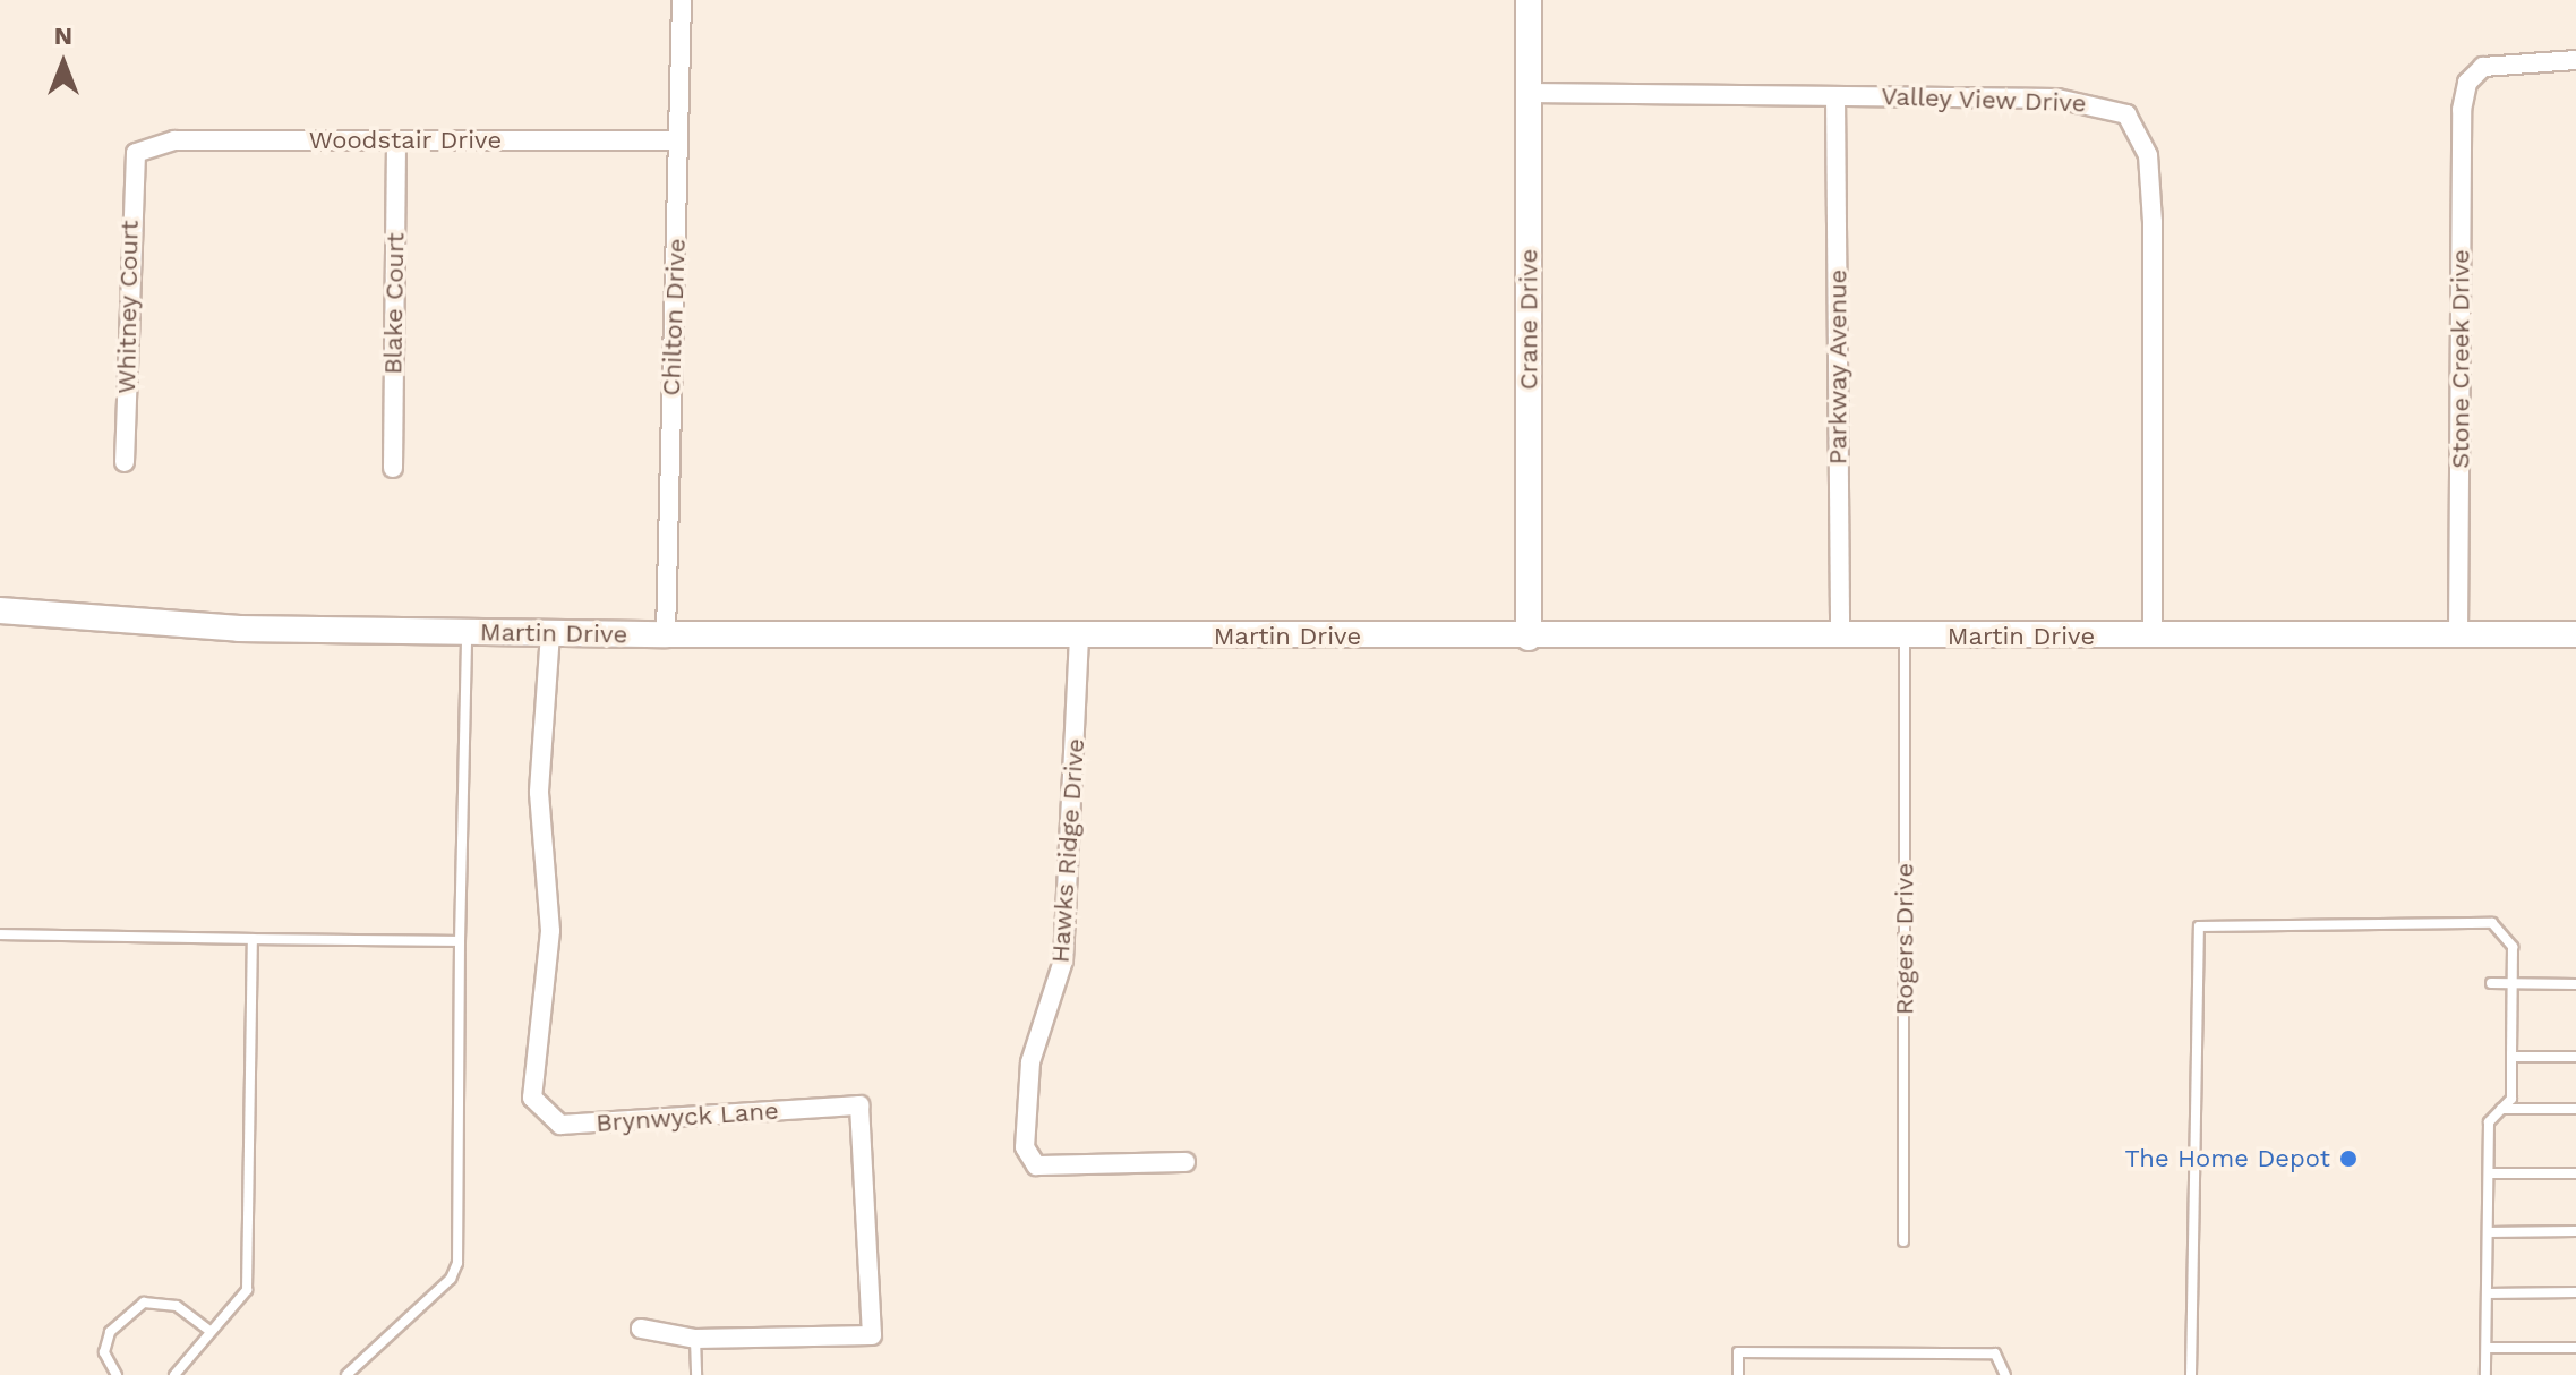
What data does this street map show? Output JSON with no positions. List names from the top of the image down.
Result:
{
  "streets": {
    "street": [
      "Valley View Drive",
      "Woodstair Drive",
      "Blake Court",
      "Whitney Court",
      "Chilton Drive",
      "Crane Drive",
      "Stone Creek Drive",
      "Parkway Avenue",
      "Martin Drive",
      "Hawks Ridge Drive",
      "Brynwyck Lane"
    ],
    "lane": ["Rogers Drive"]
  },
  "crossings": [
    ["Valley View Drive", "Crane Drive"],
    ["Valley View Drive", "Parkway Avenue"],
    ["Valley View Drive", "Martin Drive"],
    ["Woodstair Drive", "Blake Court"],
    ["Woodstair Drive", "Whitney Court"],
    ["Woodstair Drive", "Chilton Drive"],
    ["Chilton Drive", "Martin Drive"],
    ["Crane Drive", "Martin Drive"],
    ["Stone Creek Drive", "Martin Drive"],
    ["Parkway Avenue", "Martin Drive"],
    ["Martin Drive", "Hawks Ridge Drive"],
    ["Martin Drive", "Rogers Drive"],
    ["Martin Drive", "Brynwyck Lane"]
  ],
  "places": ["The Home Depot"],
  "north": "top"
}
